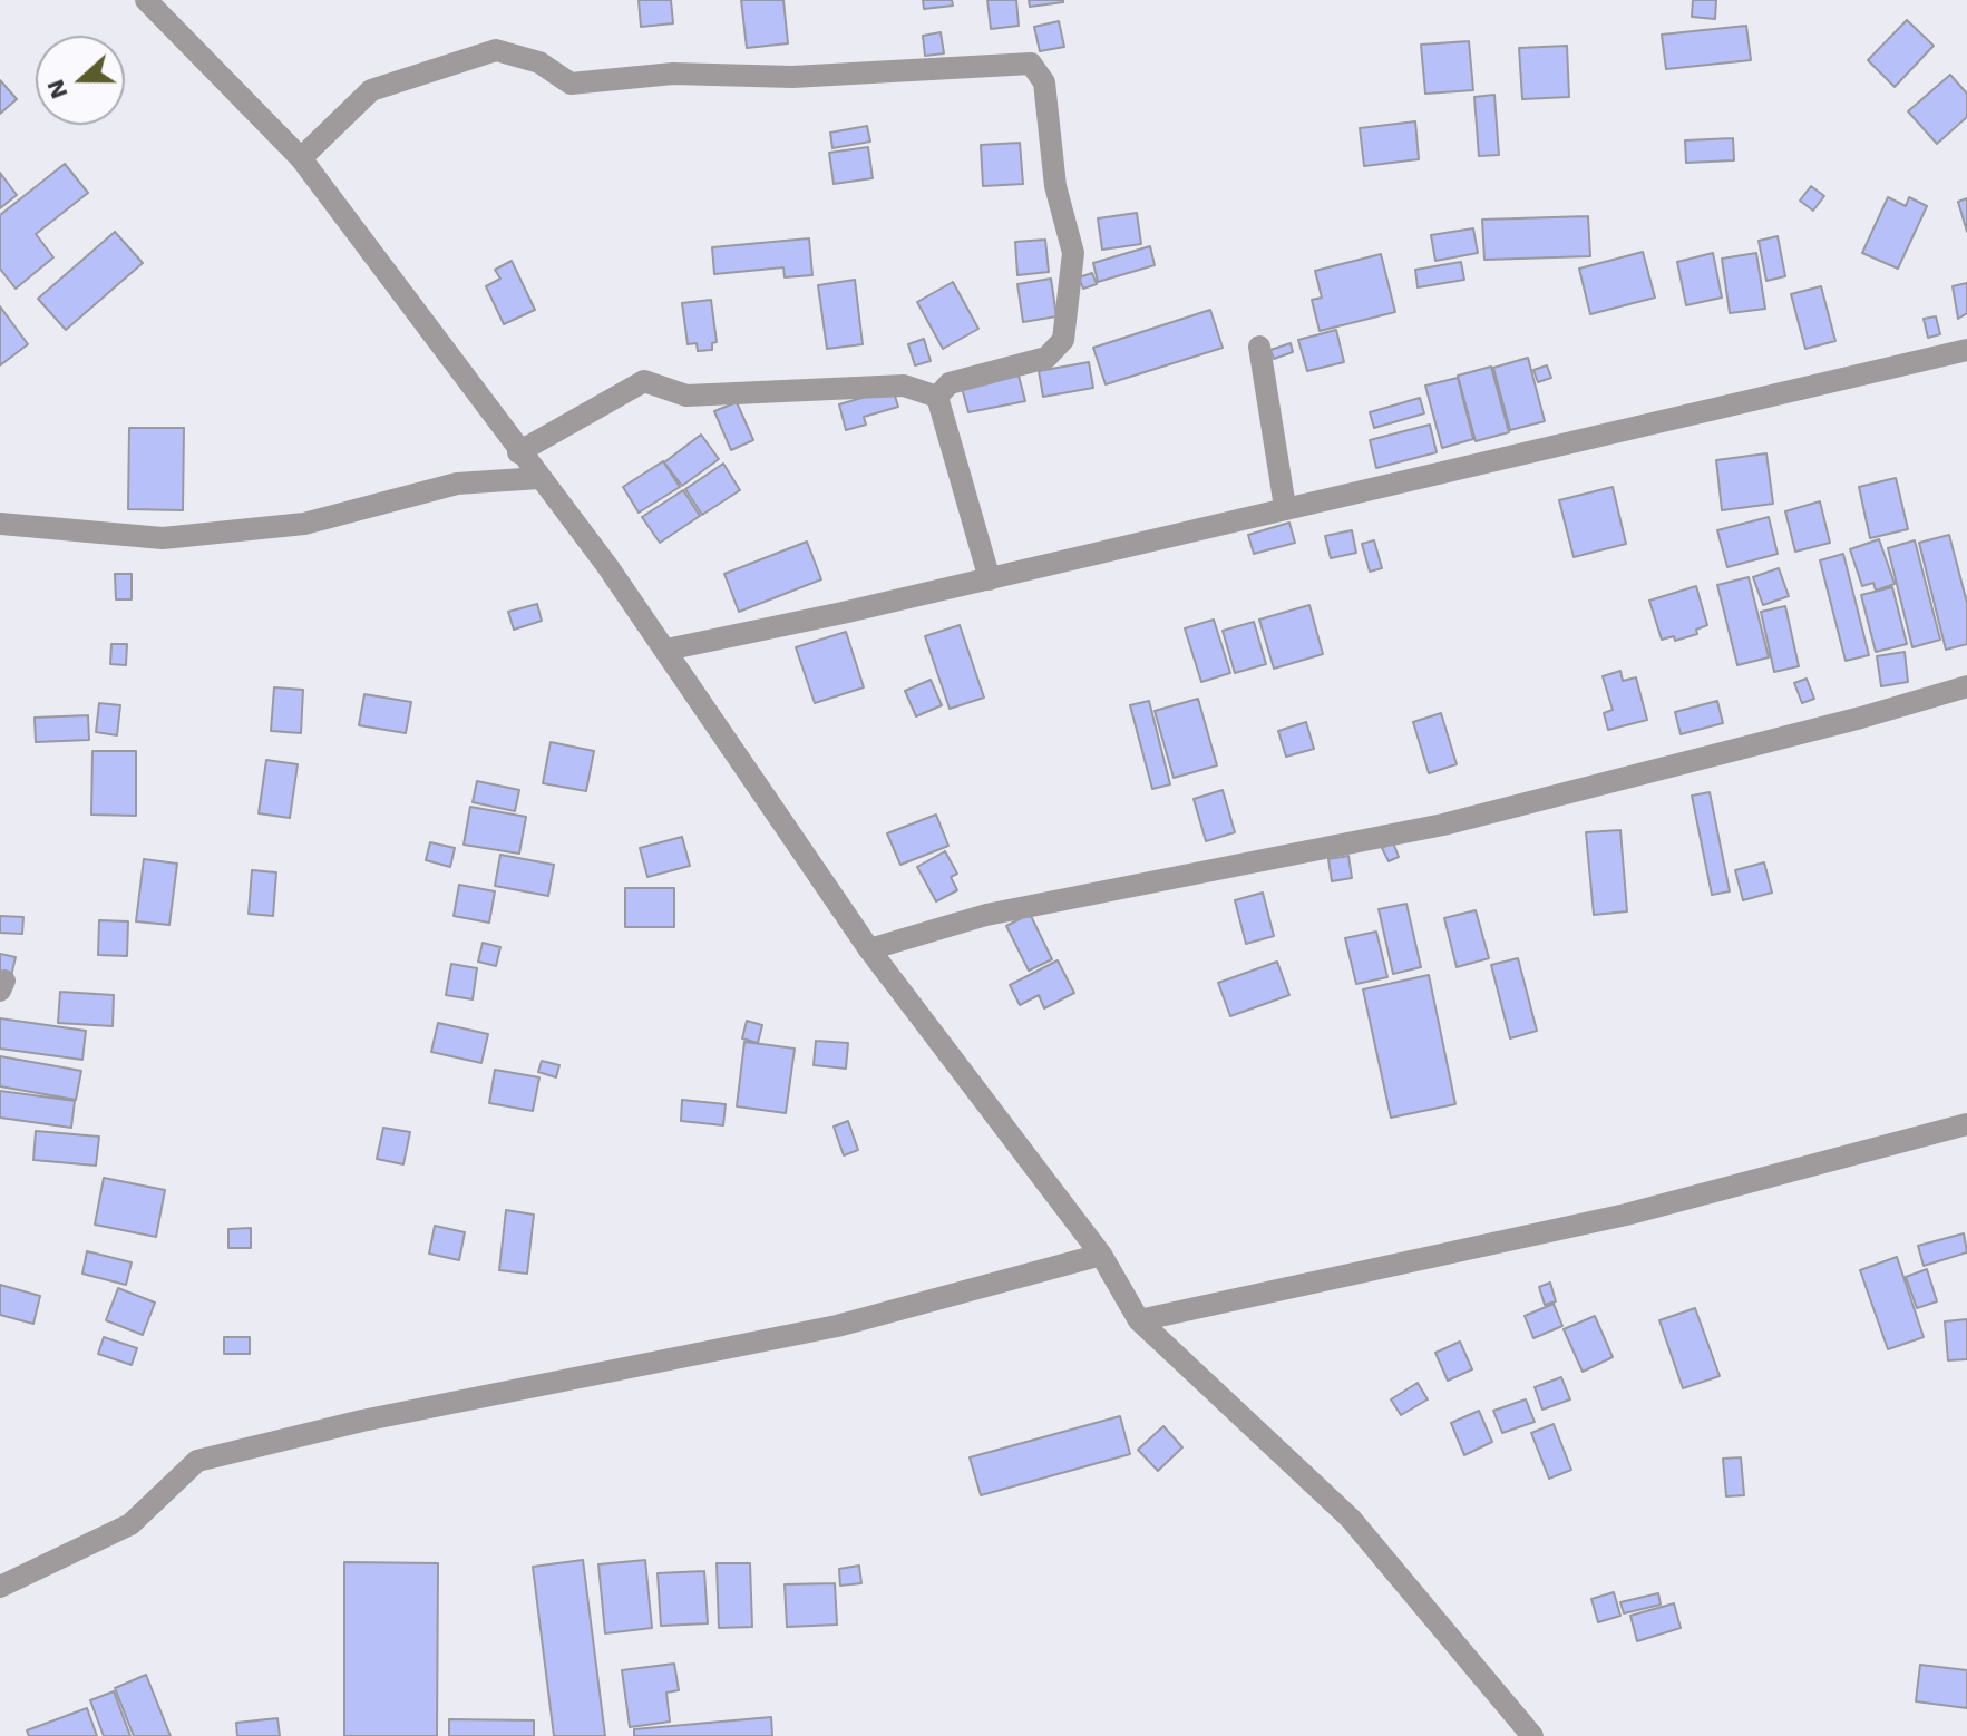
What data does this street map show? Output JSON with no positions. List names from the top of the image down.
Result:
{
  "north": "left"
}
